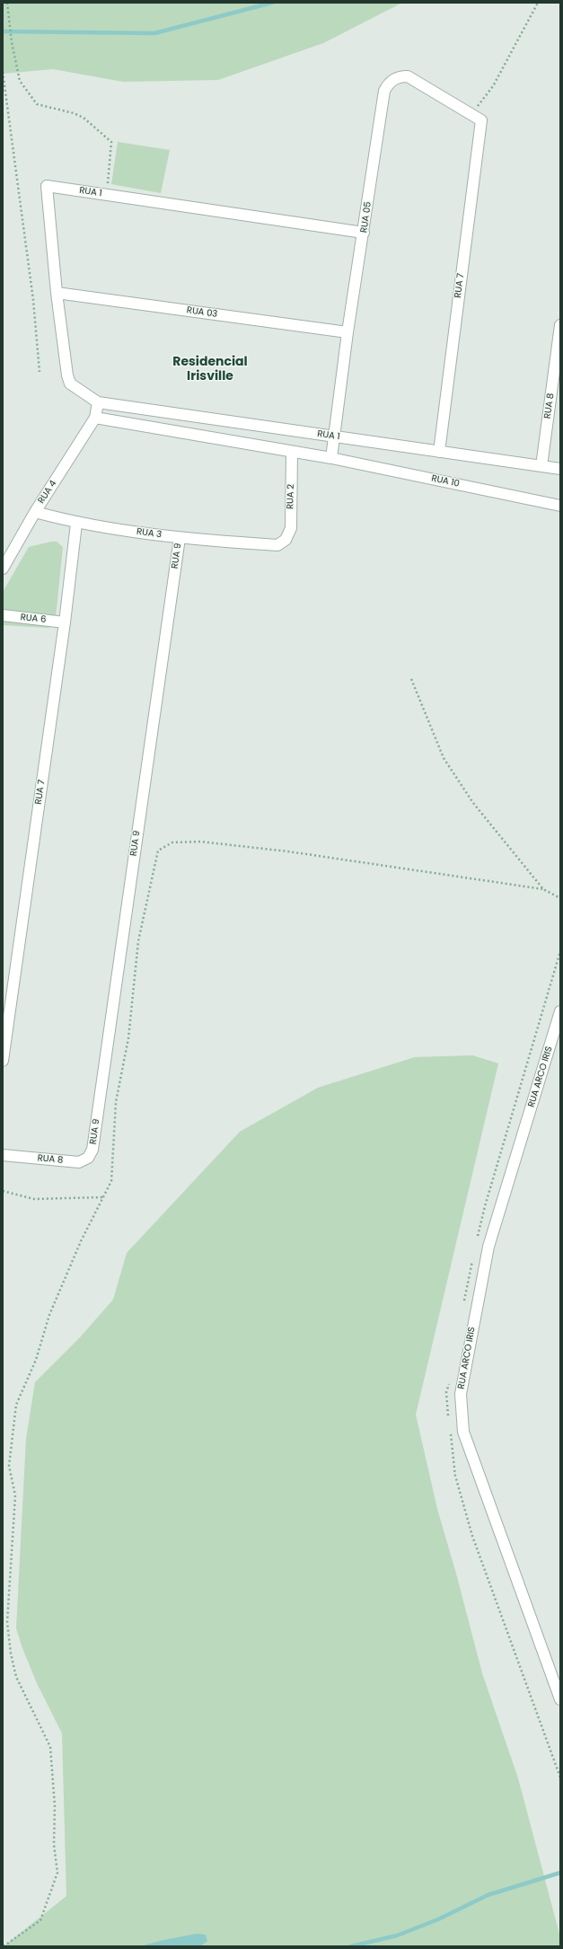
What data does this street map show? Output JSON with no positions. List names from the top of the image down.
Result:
{
  "streets": {
    "street": [
      "RUA 1",
      "RUA 05",
      "RUA 7",
      "RUA 03",
      "RUA 8",
      "RUA 10",
      "RUA 4",
      "RUA 2",
      "RUA 3",
      "RUA 9",
      "RUA 6",
      "RUA ARCO IRIS"
    ]
  },
  "crossings": [
    ["RUA 1", "RUA 05"],
    ["RUA 1", "RUA 7"],
    ["RUA 1", "RUA 03"],
    ["RUA 1", "RUA 8"],
    ["RUA 05", "RUA 7"],
    ["RUA 05", "RUA 03"],
    ["RUA 05", "RUA 10"],
    ["RUA 7", "RUA 3"],
    ["RUA 7", "RUA 6"],
    ["RUA 8", "RUA 9"],
    ["RUA 4", "RUA 3"],
    ["RUA 2", "RUA 3"],
    ["RUA 3", "RUA 9"]
  ],
  "districts": ["Residencial Irisville"]
}
